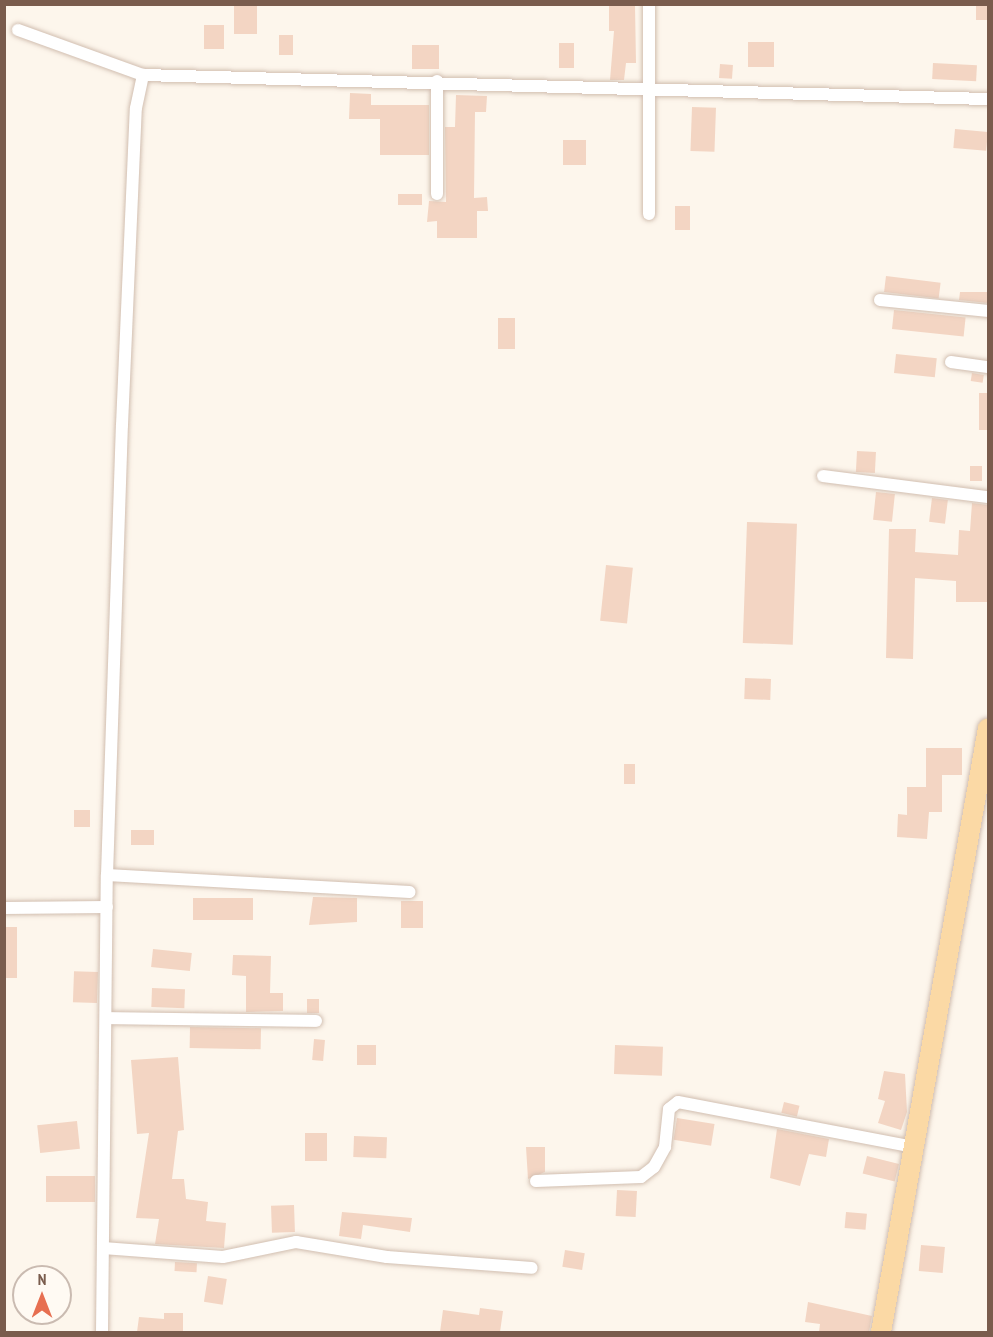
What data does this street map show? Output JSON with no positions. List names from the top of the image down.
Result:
{
  "north": "top"
}
